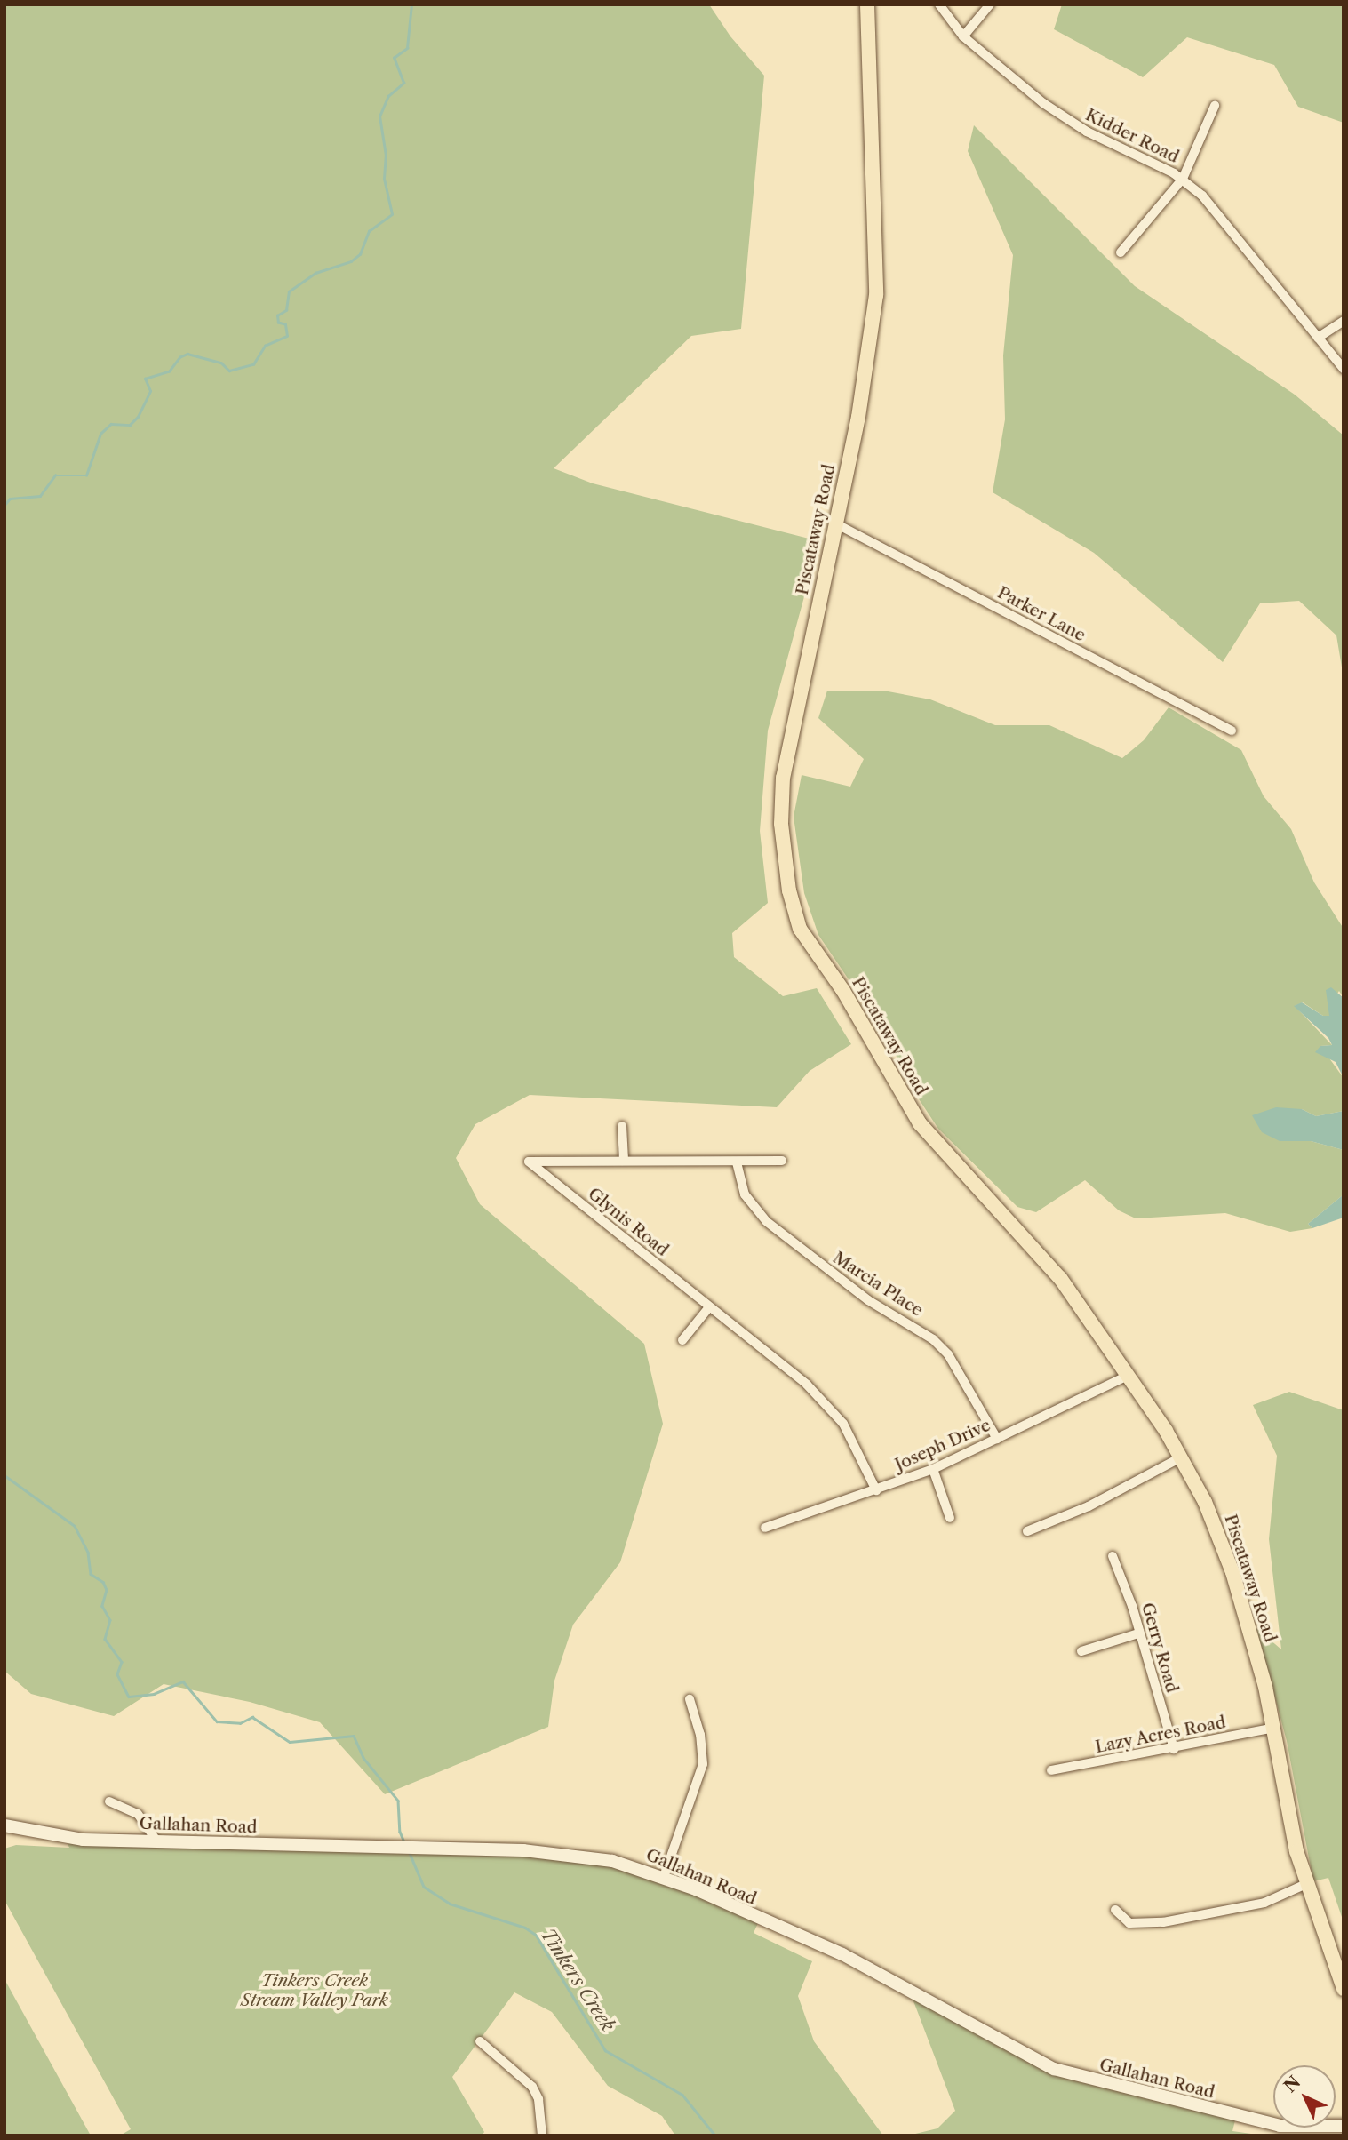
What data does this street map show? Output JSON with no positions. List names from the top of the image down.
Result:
{
  "streets": {
    "main road": ["Piscataway Road"],
    "street": [
      "Kidder Road",
      "Parker Lane",
      "Glynis Road",
      "Marcia Place",
      "Joseph Drive",
      "Gerry Road",
      "Lazy Acres Road",
      "Gallahan Road"
    ]
  },
  "crossings": [
    ["Piscataway Road", "Parker Lane"],
    ["Piscataway Road", "Joseph Drive"],
    ["Piscataway Road", "Lazy Acres Road"],
    ["Glynis Road", "Marcia Place"],
    ["Glynis Road", "Joseph Drive"],
    ["Marcia Place", "Joseph Drive"],
    ["Gerry Road", "Lazy Acres Road"]
  ],
  "water": ["Tinkers Creek"],
  "parks": ["Tinkers Creek Stream Valley Park"],
  "north": "top left"
}
